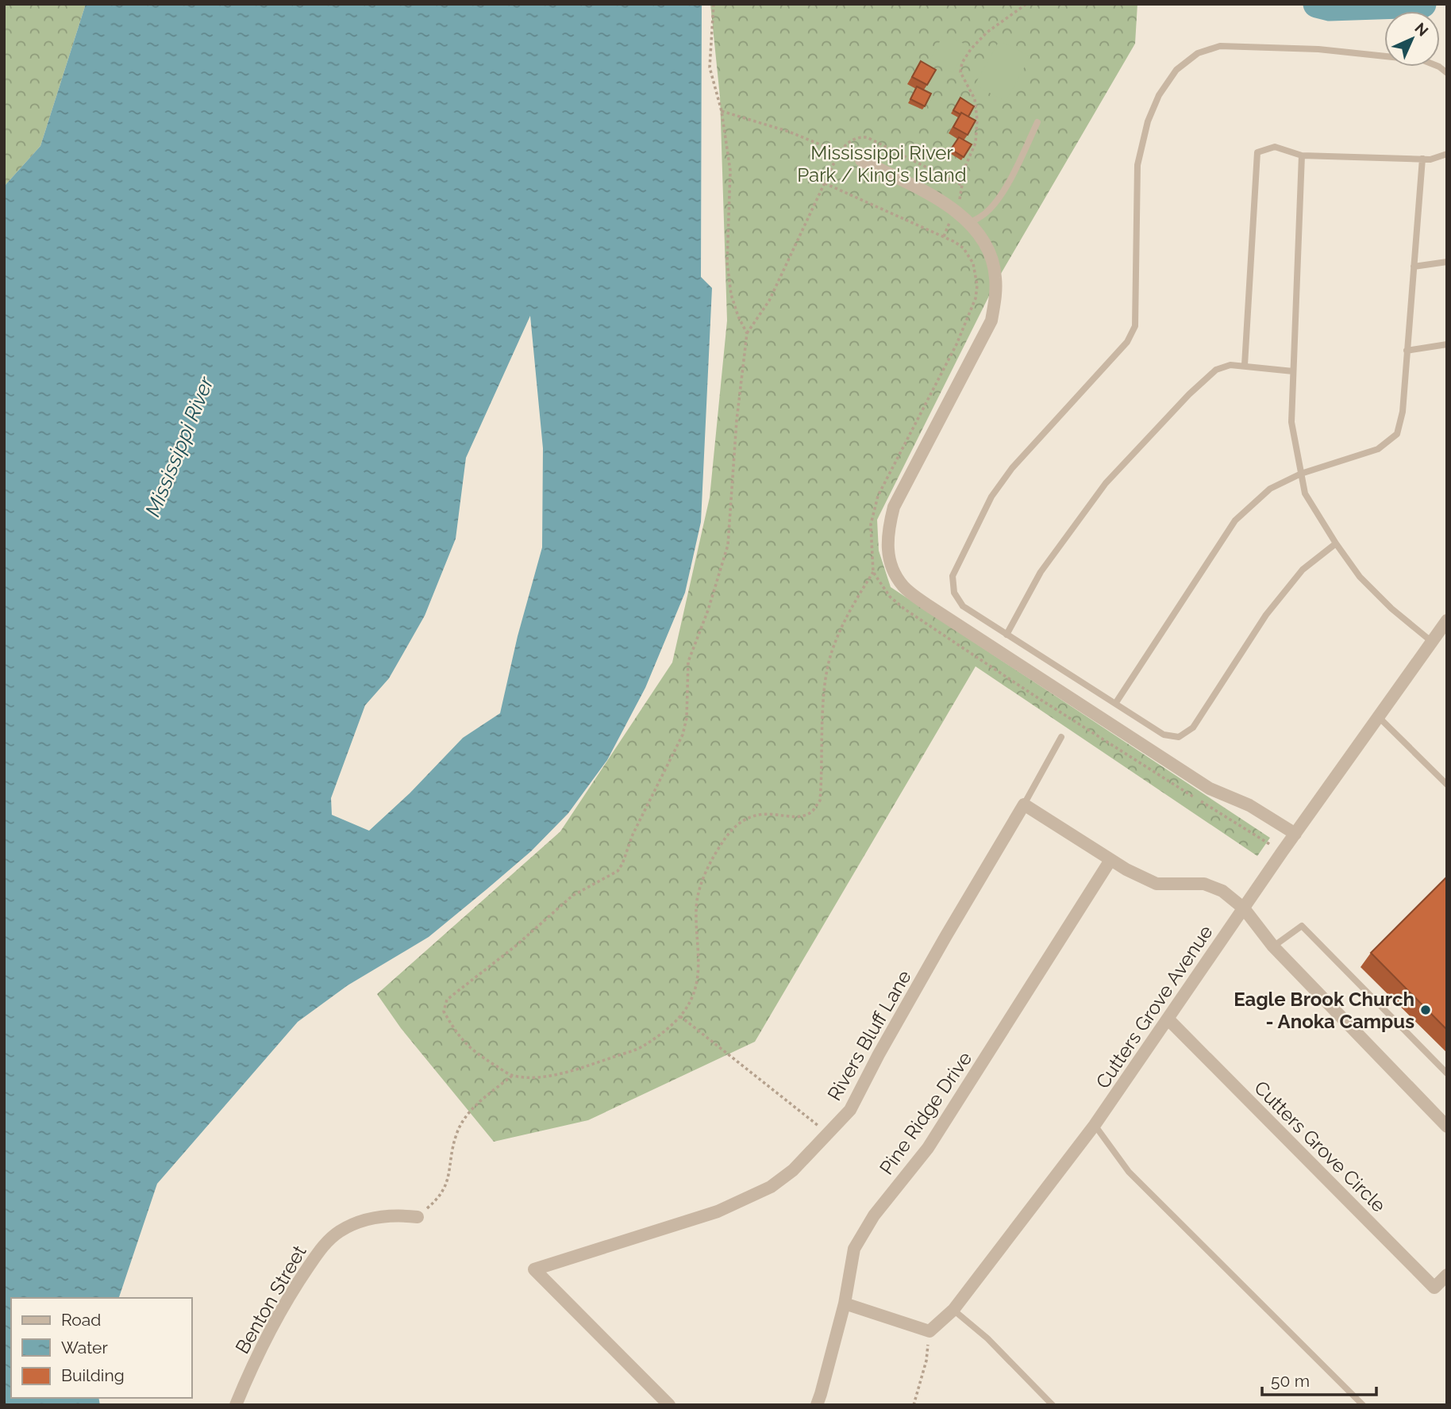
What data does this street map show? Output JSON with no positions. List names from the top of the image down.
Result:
{
  "streets": {
    "street": [
      "Cutters Grove Avenue",
      "Rivers Bluff Lane",
      "Pine Ridge Drive",
      "Cutters Grove Circle",
      "Benton Street"
    ]
  },
  "crossings": [
    ["Cutters Grove Avenue", "Cutters Grove Circle"]
  ],
  "water": ["Mississippi River"],
  "parks": ["Mississippi River Park / King's Island"],
  "places": ["Eagle Brook Church - Anoka Campus"],
  "legend": ["Road", "Water", "Building"],
  "scale_bar": "50 m",
  "north": "top right"
}
